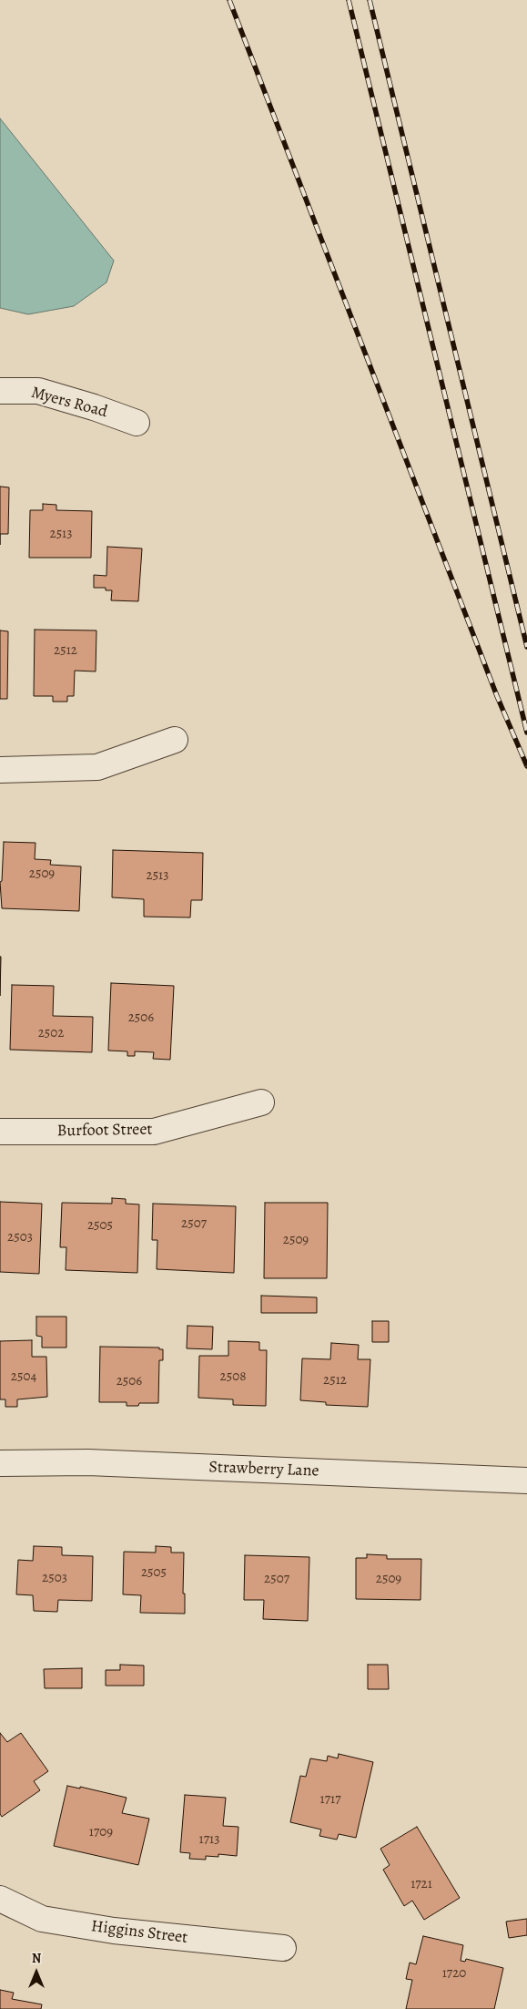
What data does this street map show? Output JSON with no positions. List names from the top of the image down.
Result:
{
  "streets": {
    "street": [
      "Myers Road",
      "Burfoot Street",
      "Strawberry Lane",
      "Higgins Street"
    ]
  },
  "house_numbers": [
    "2513",
    "2512",
    "2509",
    "2513",
    "2506",
    "2502",
    "2507",
    "2505",
    "2503",
    "2509",
    "2504",
    "2508",
    "2512",
    "2506",
    "2505",
    "2503",
    "2507",
    "2509",
    "1717",
    "1709",
    "1713",
    "1721",
    "1720"
  ],
  "north": "top"
}
